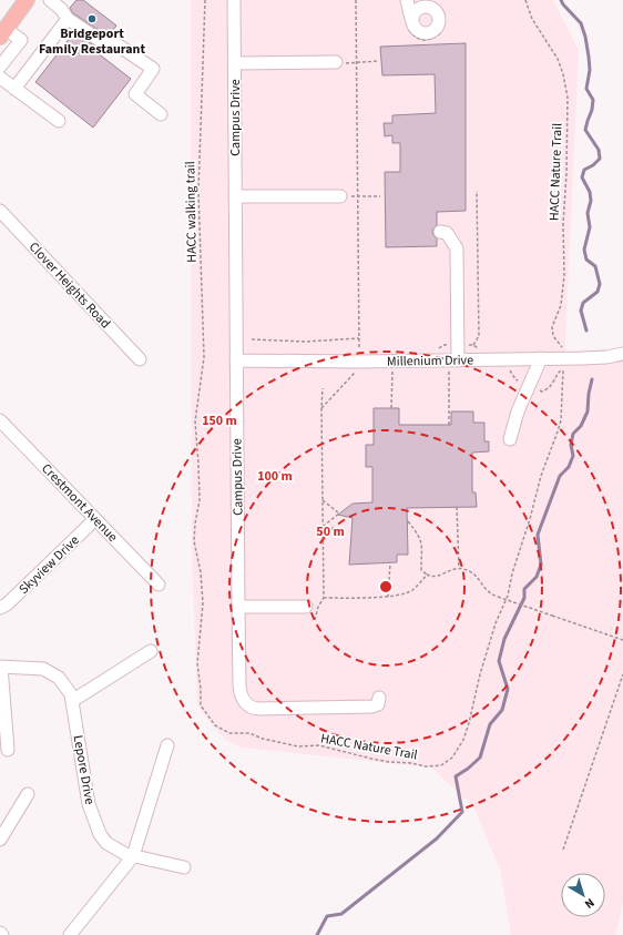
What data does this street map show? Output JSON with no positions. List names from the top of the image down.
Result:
{
  "streets": {
    "street": [
      "Campus Drive",
      "Clover Heights Road",
      "Millenium Drive",
      "Crestmont Avenue",
      "Skyview Drive",
      "Lepore Drive"
    ],
    "path": ["HACC Nature Trail", "HACC walking trail"]
  },
  "crossings": [
    ["Campus Drive", "Millenium Drive"],
    ["HACC Nature Trail", "HACC walking trail"],
    ["Crestmont Avenue", "Skyview Drive"]
  ],
  "places": ["Bridgeport Family Restaurant"],
  "north": "bottom right",
  "rings": ["150 m", "100 m", "50 m"]
}
